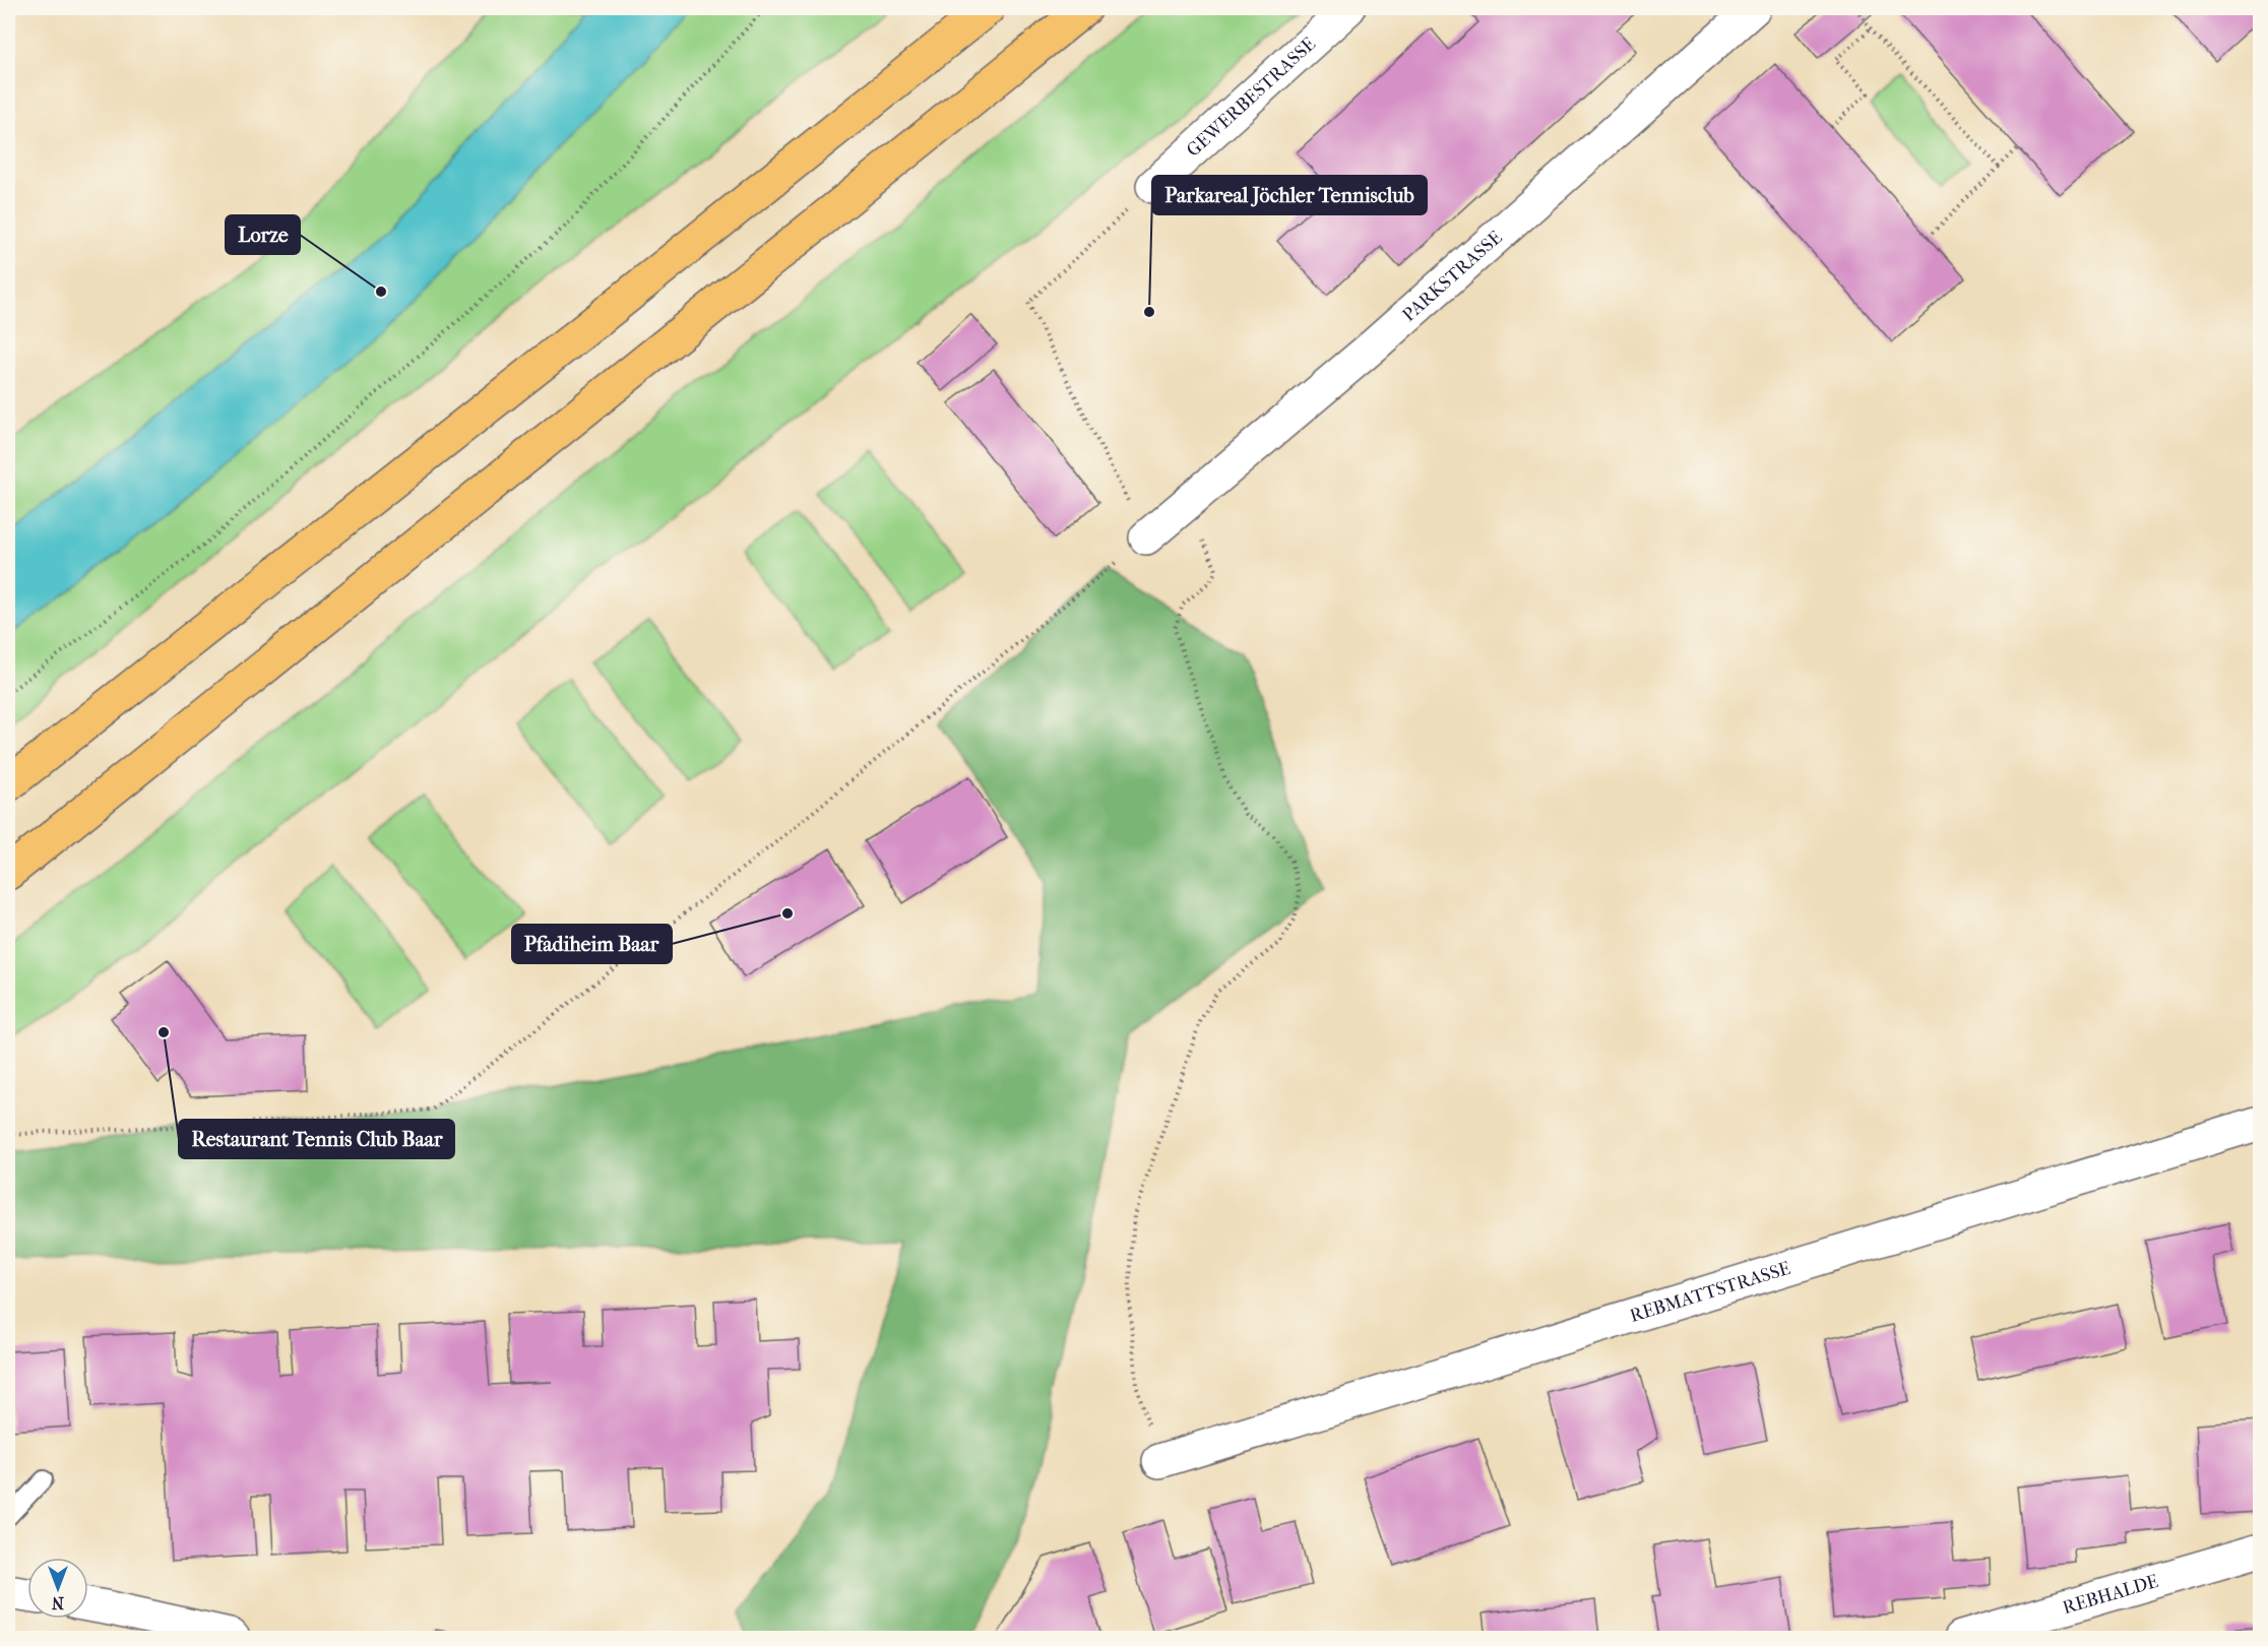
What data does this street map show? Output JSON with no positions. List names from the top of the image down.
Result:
{
  "streets": {
    "street": [
      "GEWERBESTRASSE",
      "PARKSTRASSE",
      "REBMATTSTRASSE",
      "REBHALDE"
    ]
  },
  "places": [
    "Lorze",
    "Parkareal Jöchler Tennisclub",
    "Pfadiheim Baar",
    "Restaurant Tennis Club Baar"
  ],
  "north": "bottom"
}
